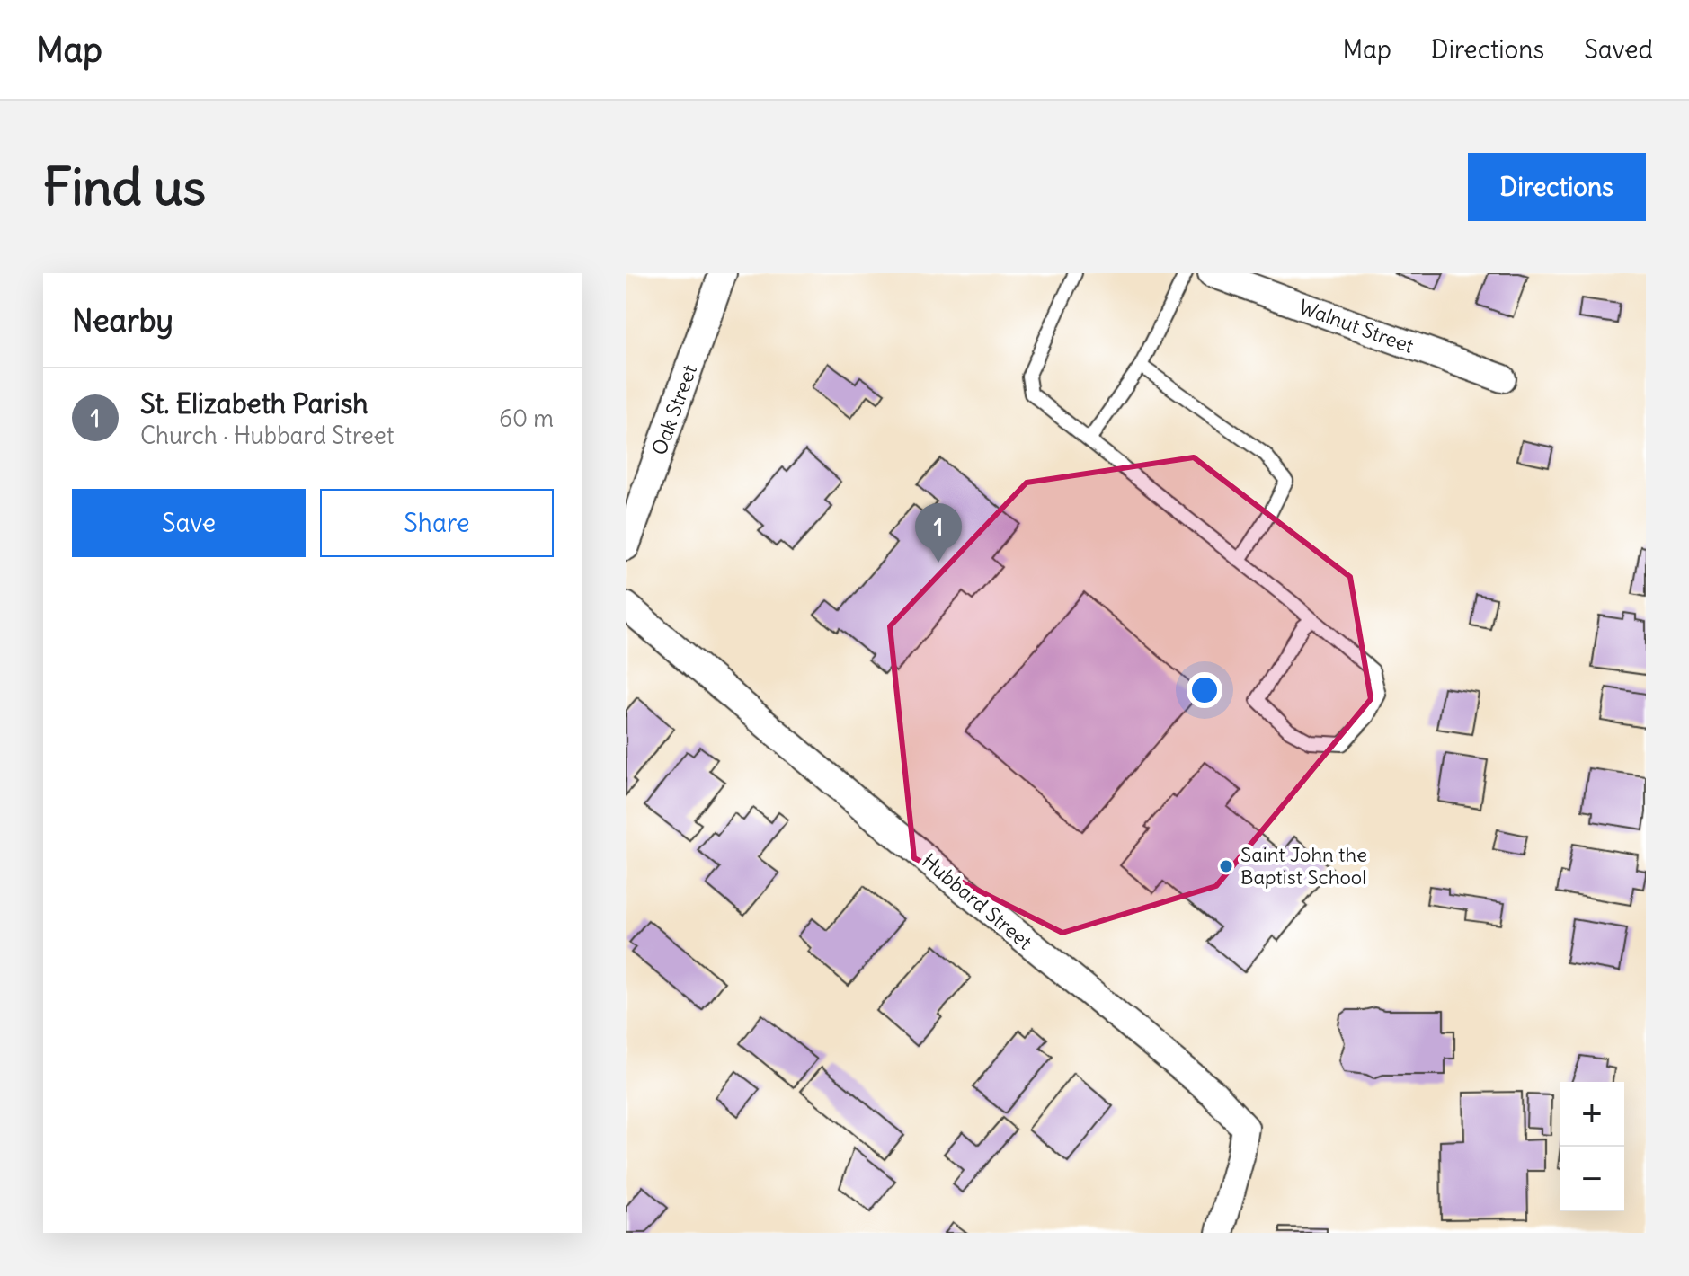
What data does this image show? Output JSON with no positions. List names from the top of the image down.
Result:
{
  "streets": {
    "street": ["Walnut Street", "Oak Street", "Hubbard Street"]
  },
  "places": ["Saint John the Baptist School"],
  "page": {
    "header": "Map",
    "nav": ["Map", "Directions", "Saved"],
    "buttons": [
      "Directions",
      ["Save", "Share"]
    ],
    "title": "Find us",
    "heading": "Nearby",
    "list": [
      {
        "mark": "1",
        "name": "St. Elizabeth Parish",
        "note": "Church · Hubbard Street",
        "value": "60 m"
      }
    ],
    "pins": "1",
    "map_buttons": ["+", "−"]
  }
}
